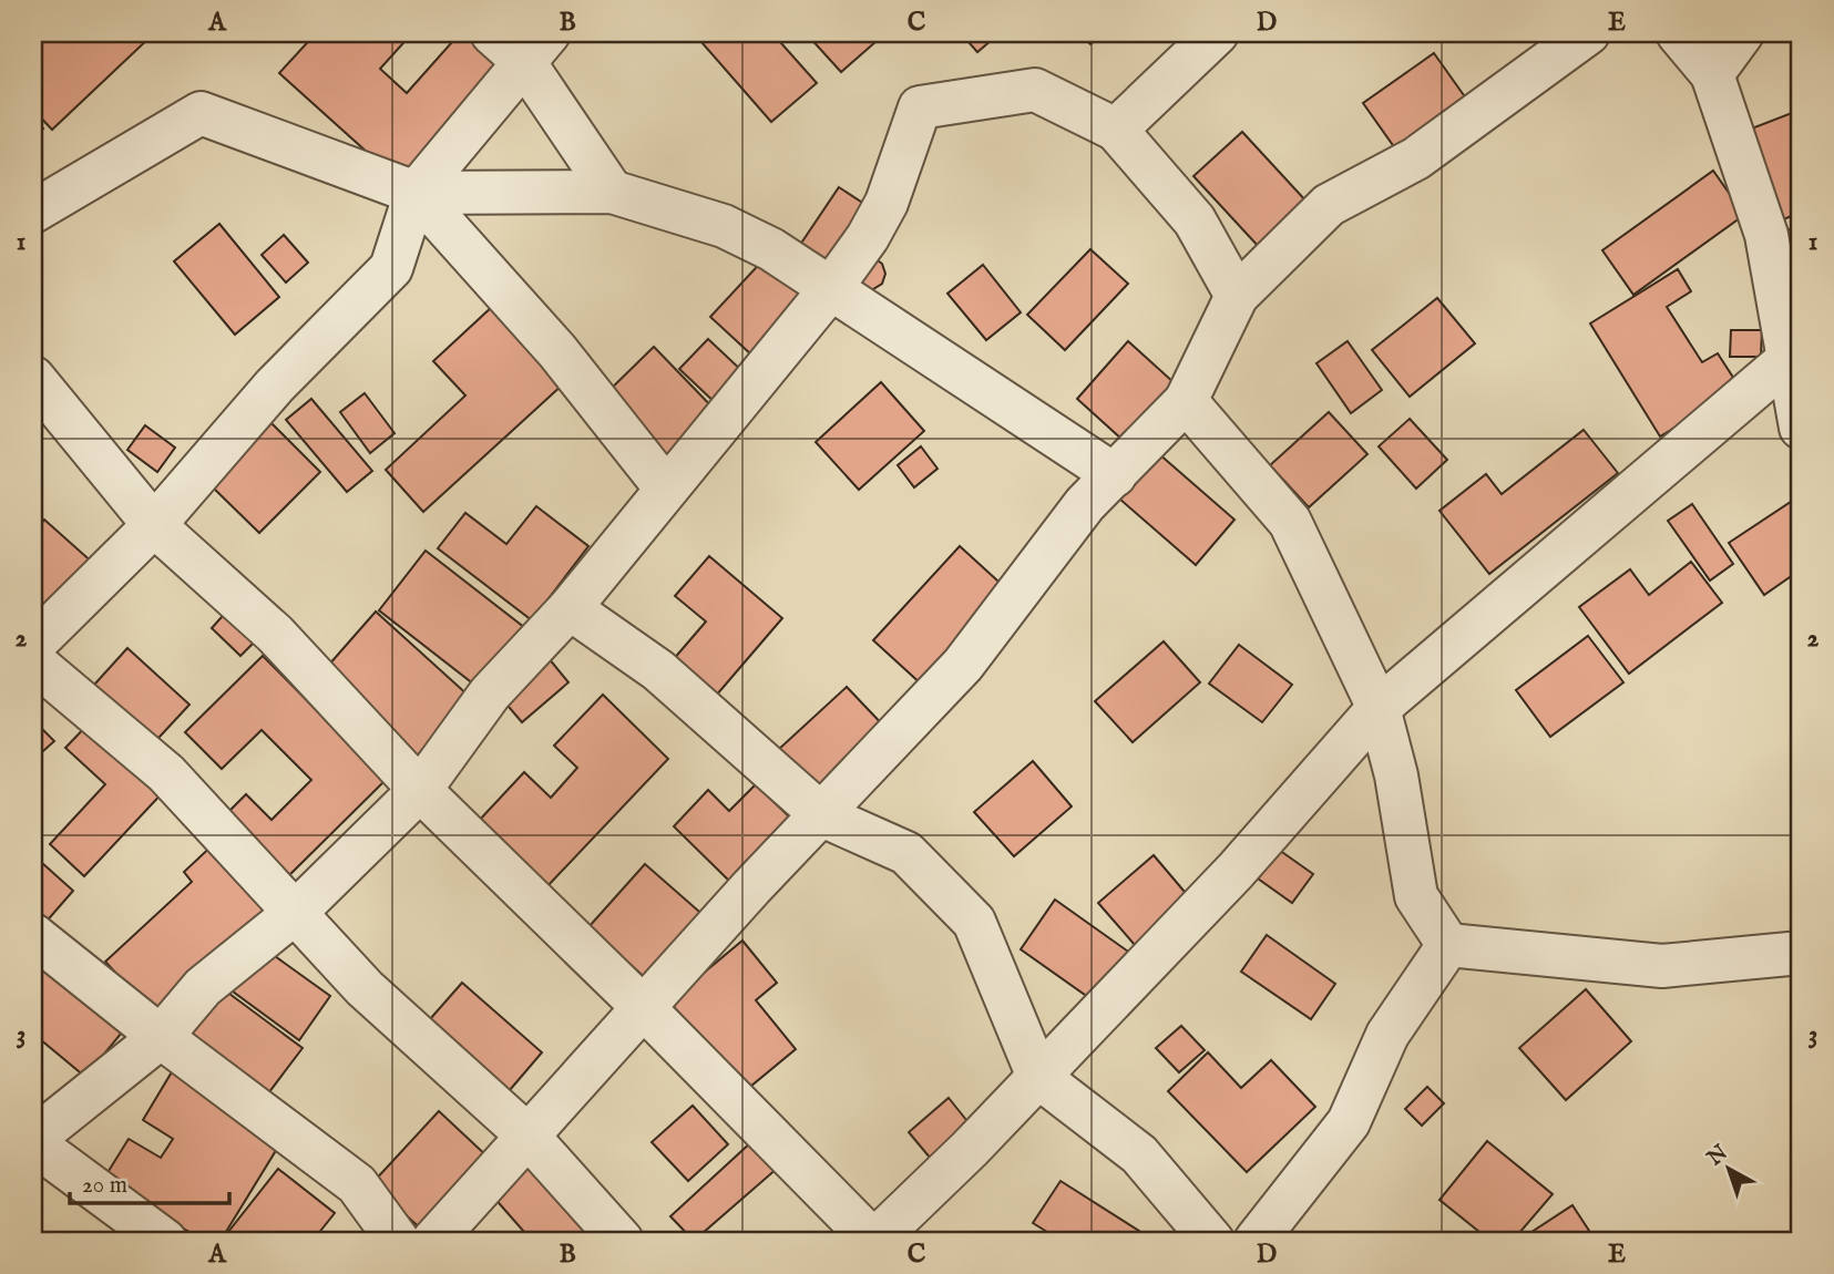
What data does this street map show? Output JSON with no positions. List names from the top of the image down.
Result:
{
  "scale_bar": "20 m",
  "north": "top left",
  "grid": {
    "columns": [
      "A",
      "B",
      "C",
      "D",
      "E"
    ],
    "rows": ["1", "2", "3"]
  }
}
